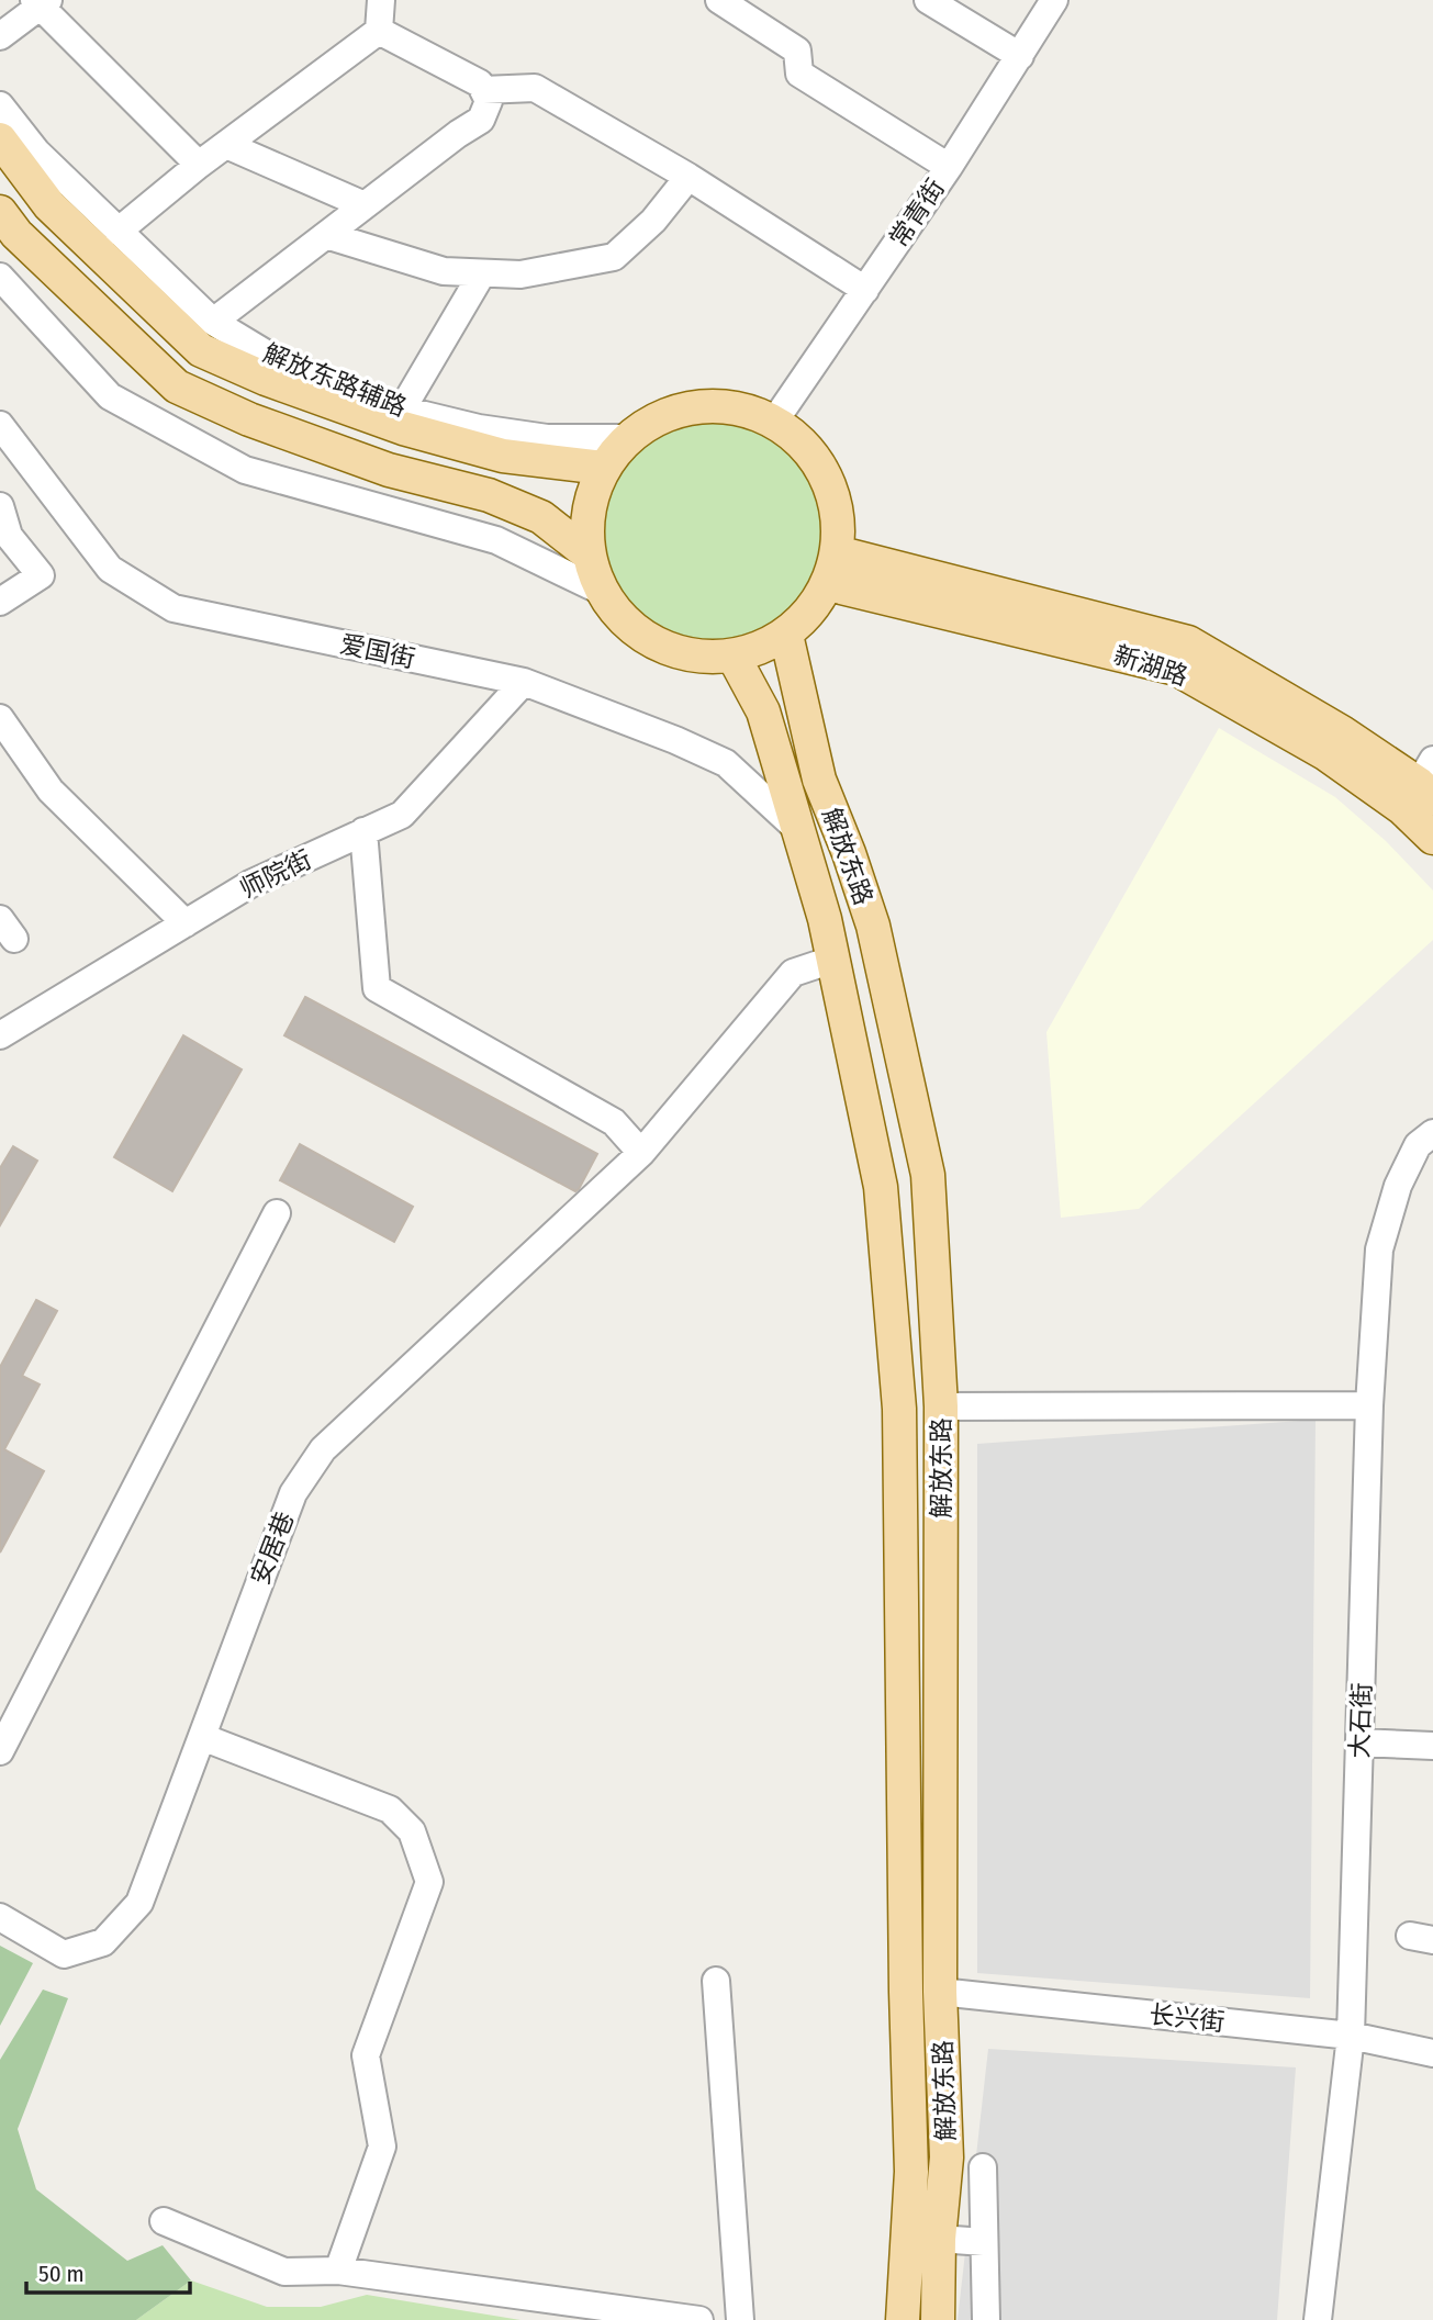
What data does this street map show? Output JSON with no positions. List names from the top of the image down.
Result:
{
  "streets": {
    "main road": ["新湖路", "解放东路"],
    "street": [
      "常青街",
      "解放东路辅路",
      "爱国街",
      "师院街",
      "安居巷",
      "大石街",
      "长兴街"
    ]
  },
  "crossings": [
    ["常青街", "解放东路辅路"],
    ["常青街", "新湖路"],
    ["常青街", "解放东路"],
    ["解放东路辅路", "新湖路"],
    ["解放东路辅路", "解放东路"],
    ["爱国街", "解放东路"],
    ["爱国街", "师院街"],
    ["新湖路", "解放东路"],
    ["解放东路", "安居巷"],
    ["解放东路", "长兴街"],
    ["大石街", "长兴街"]
  ],
  "scale_bar": "50 m"
}
